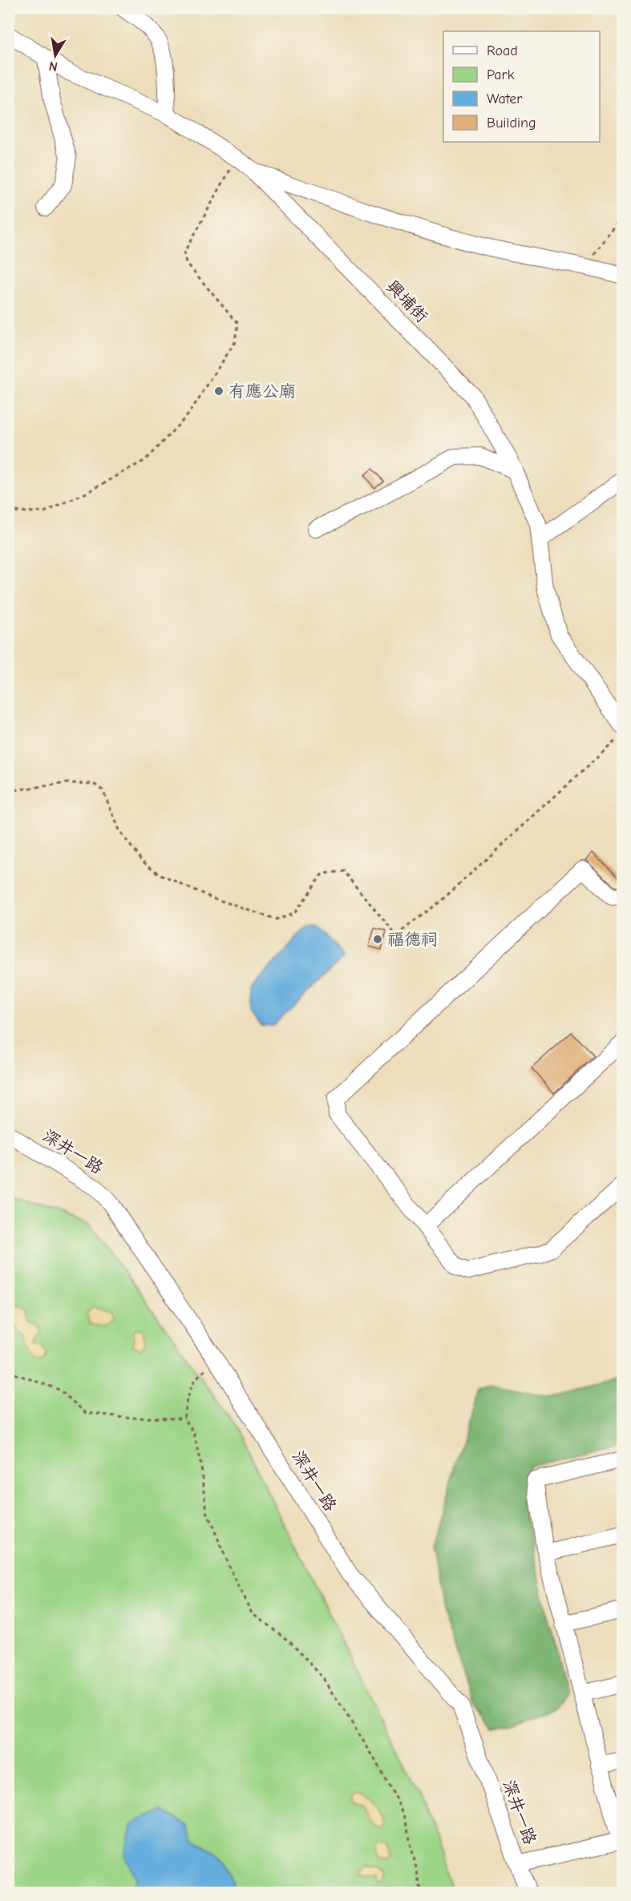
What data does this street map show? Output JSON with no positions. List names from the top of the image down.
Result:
{
  "streets": {
    "street": ["興埔街", "深井一路"]
  },
  "places": ["有應公廟", "福德祠"],
  "legend": [
    "Road",
    "Park",
    "Water",
    "Building"
  ],
  "north": "bottom"
}
